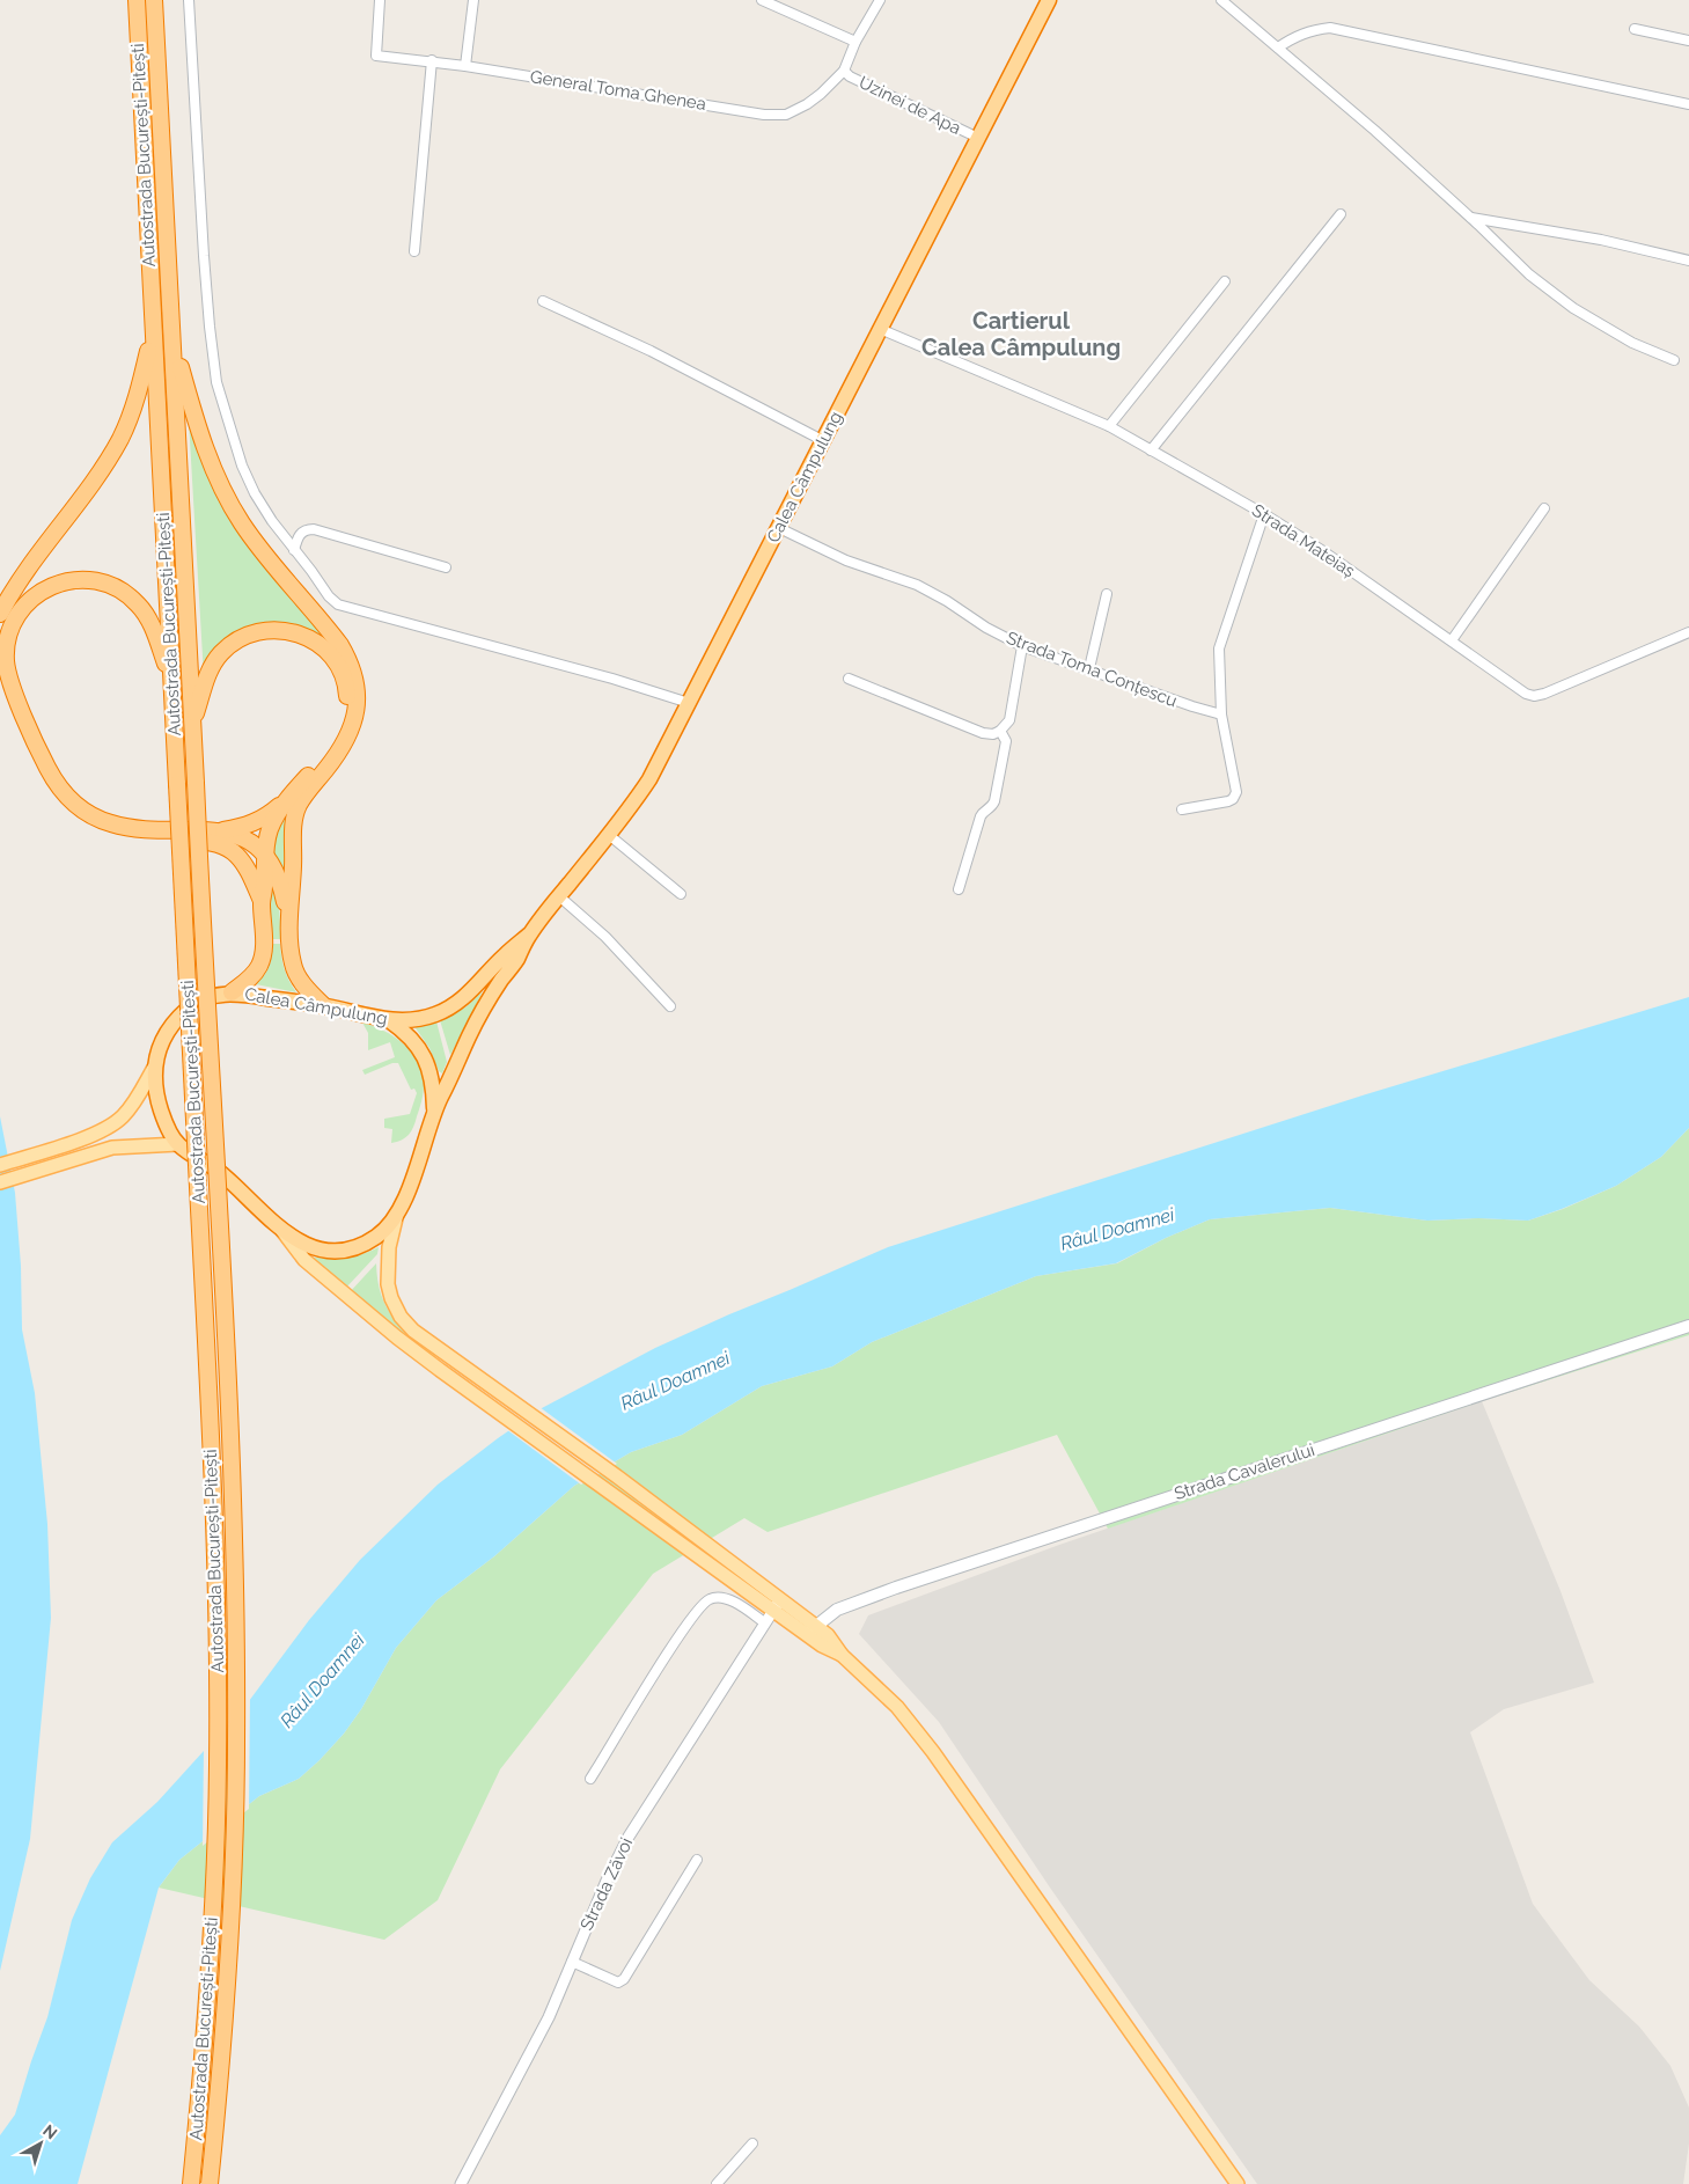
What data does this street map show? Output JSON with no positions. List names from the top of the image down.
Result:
{
  "streets": {
    "highway": ["Autostrada București-Pitești", "Calea Câmpulung"],
    "main road": ["Strada Cavalerului"],
    "street": [
      "General Toma Ghenea",
      "Uzinei de Apa",
      "Strada Mateiaș",
      "Strada Toma Conțescu",
      "Strada Zăvoi"
    ]
  },
  "crossings": [
    ["General Toma Ghenea", "Uzinei de Apa"],
    ["Uzinei de Apa", "Calea Câmpulung"],
    ["Calea Câmpulung", "Strada Mateiaș"],
    ["Calea Câmpulung", "Strada Toma Conțescu"]
  ],
  "districts": ["Cartierul Calea Câmpulung"],
  "water": ["Râul Doamnei"],
  "north": "top right"
}
